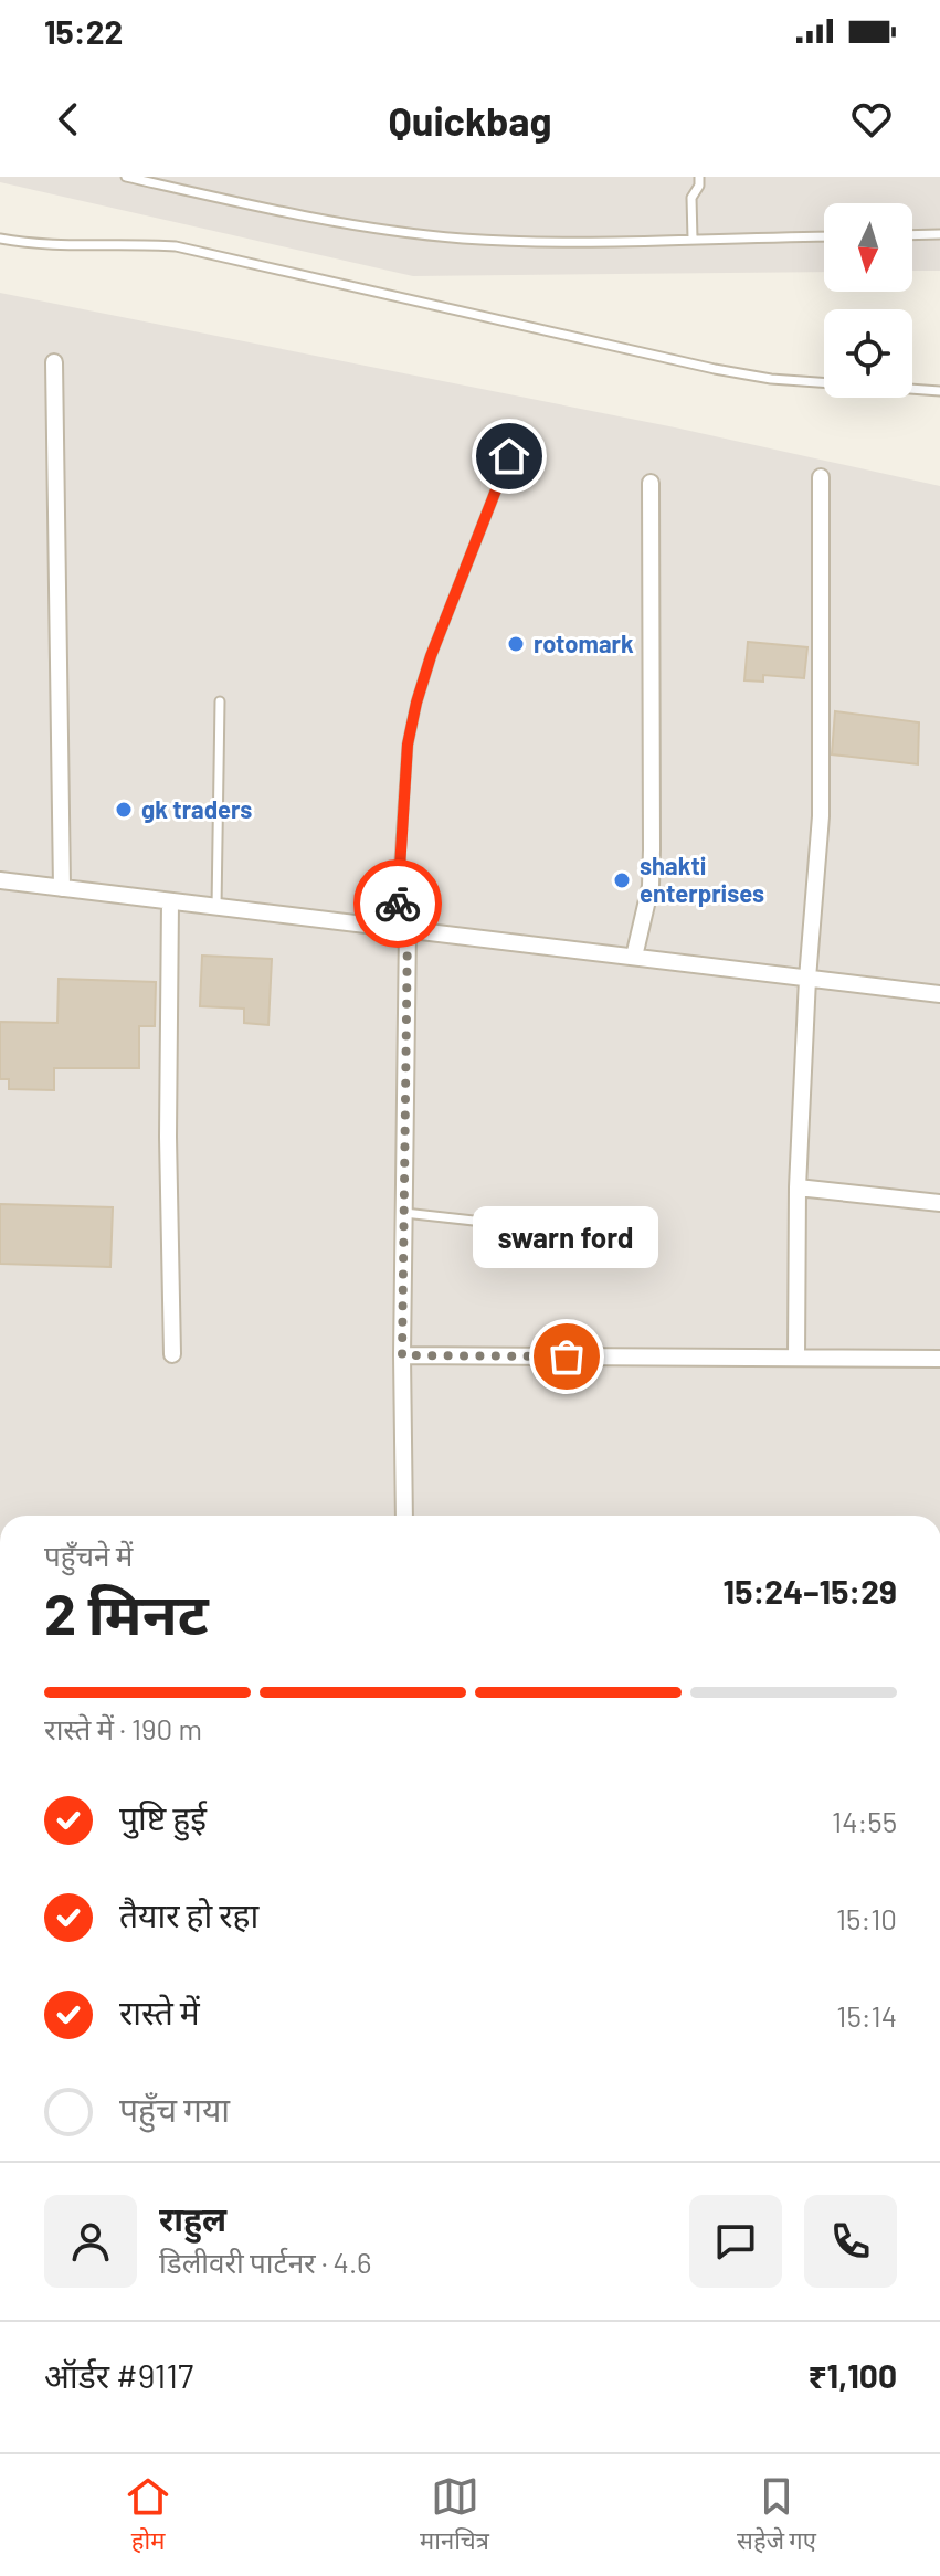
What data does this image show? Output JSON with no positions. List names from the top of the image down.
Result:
{
  "places": [
    "rotomark",
    "gk traders",
    "shakti enterprises",
    "swarn ford"
  ],
  "north": "bottom",
  "page": {
    "status": "15:22",
    "header": "Quickbag",
    "bubble": "swarn ford",
    "heading": ["2 मिनट", "पहुँचने में", "15:24–15:29"],
    "panel": [
      "राहुल",
      "डिलीवरी पार्टनर · 4.6",
      "ऑर्डर #9117",
      "₹1,100"
    ],
    "bar": "रास्ते में · 190 m",
    "list": [
      ["पुष्टि हुई", "14:55"],
      ["तैयार हो रहा", "15:10"],
      ["रास्ते में", "15:14"],
      "पहुँच गया"
    ],
    "tabs": ["होम", "मानचित्र", "सहेजे गए"]
  }
}
